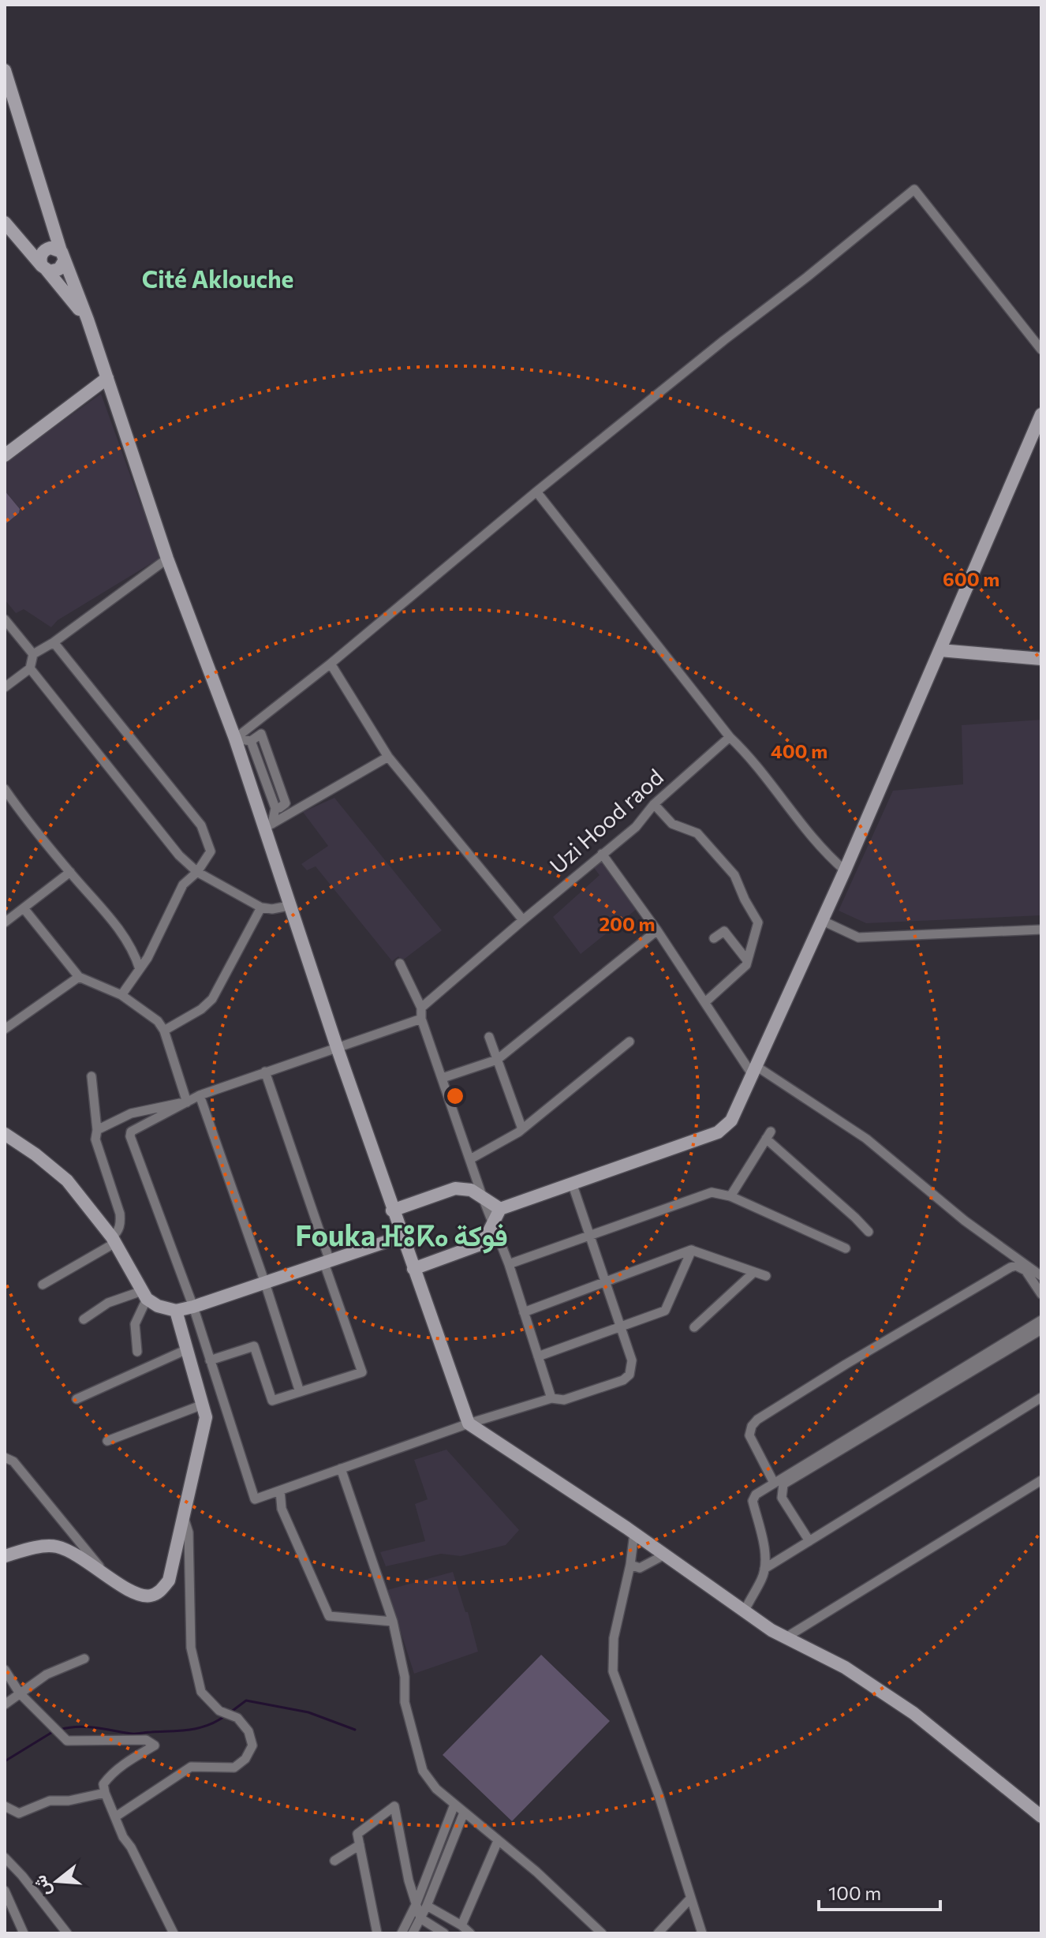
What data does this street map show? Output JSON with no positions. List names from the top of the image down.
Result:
{
  "streets": {
    "street": ["Uzi Hood raod"]
  },
  "districts": ["Cité Aklouche", "Fouka ⴼⵓⴽⴰ فوكة"],
  "scale_bar": "100 m",
  "north": "left",
  "rings": ["600 m", "400 m", "200 m"]
}
